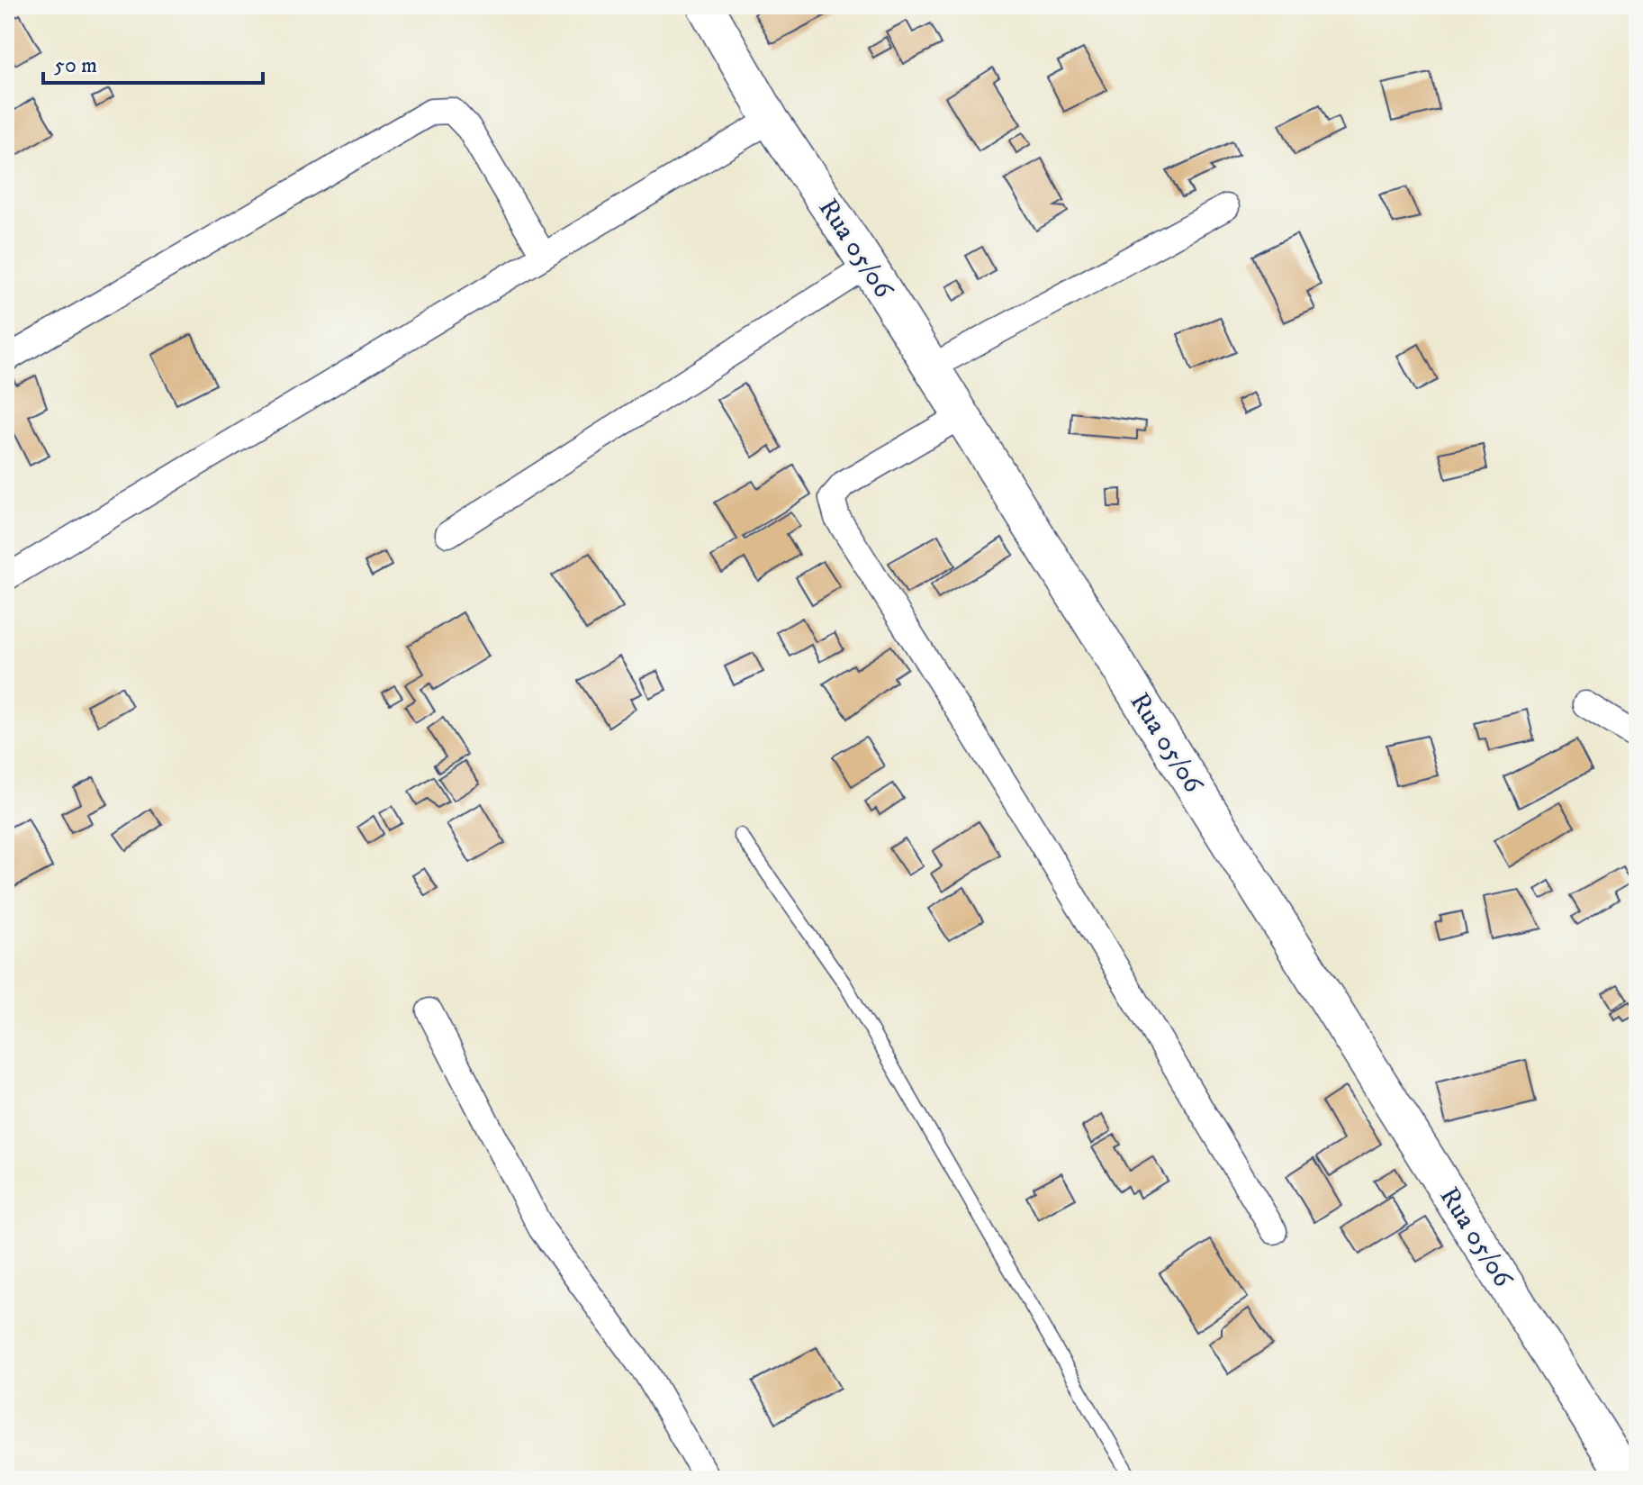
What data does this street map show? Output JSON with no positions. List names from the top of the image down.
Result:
{
  "streets": {
    "street": ["Rua 05/06"]
  },
  "scale_bar": "50 m"
}
